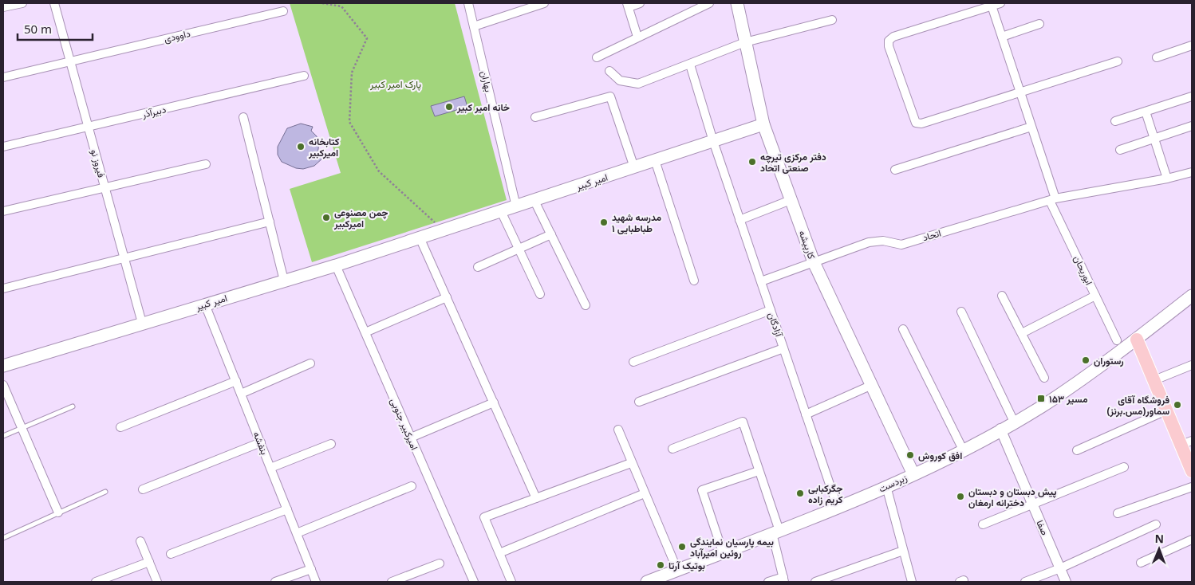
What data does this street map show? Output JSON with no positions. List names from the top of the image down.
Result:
{
  "streets": {
    "main road": ["امیر کبیر", "کارپیشه", "زبردست"],
    "street": [
      "داوودی",
      "بهاران",
      "دبیرآذر",
      "فیروز نو",
      "اتحاد",
      "ابوریحان",
      "آزادگان",
      "امیرکبیر جنوبی",
      "بنفشه",
      "صفا"
    ]
  },
  "crossings": [
    ["داوودی", "فیروز نو"],
    ["بهاران", "امیر کبیر"],
    ["دبیرآذر", "فیروز نو"],
    ["فیروز نو", "امیر کبیر"],
    ["امیر کبیر", "کارپیشه"],
    ["امیر کبیر", "آزادگان"],
    ["امیر کبیر", "امیرکبیر جنوبی"],
    ["امیر کبیر", "بنفشه"],
    ["اتحاد", "کارپیشه"],
    ["اتحاد", "ابوریحان"],
    ["اتحاد", "آزادگان"],
    ["کارپیشه", "زبردست"],
    ["ابوریحان", "زبردست"],
    ["آزادگان", "زبردست"],
    ["زبردست", "صفا"]
  ],
  "parks": ["پارک امیر کبیر"],
  "places": {
    "other": [
      "خانه امیر کبیر",
      "کتابخانه امیرکبیر",
      "دفتر مرکزی تیرچه صنعتی اتحاد",
      "چمن مصنوعی امیرکبیر",
      "مدرسه شهید طباطبایی ۱",
      "رستوران",
      "فروشگاه آقای سماور(مس.برنز)",
      "افق کوروش",
      "جگرکبابی کریم زاده",
      "پیش دبستان و دبستان دخترانه ارمغان",
      "بیمه پارسیان نمایندگی روئین امیرآباد",
      "بوتیک آرتا"
    ],
    "transit": ["مسیر ۱۵۳"]
  },
  "scale_bar": "50 m",
  "north": "top"
}
